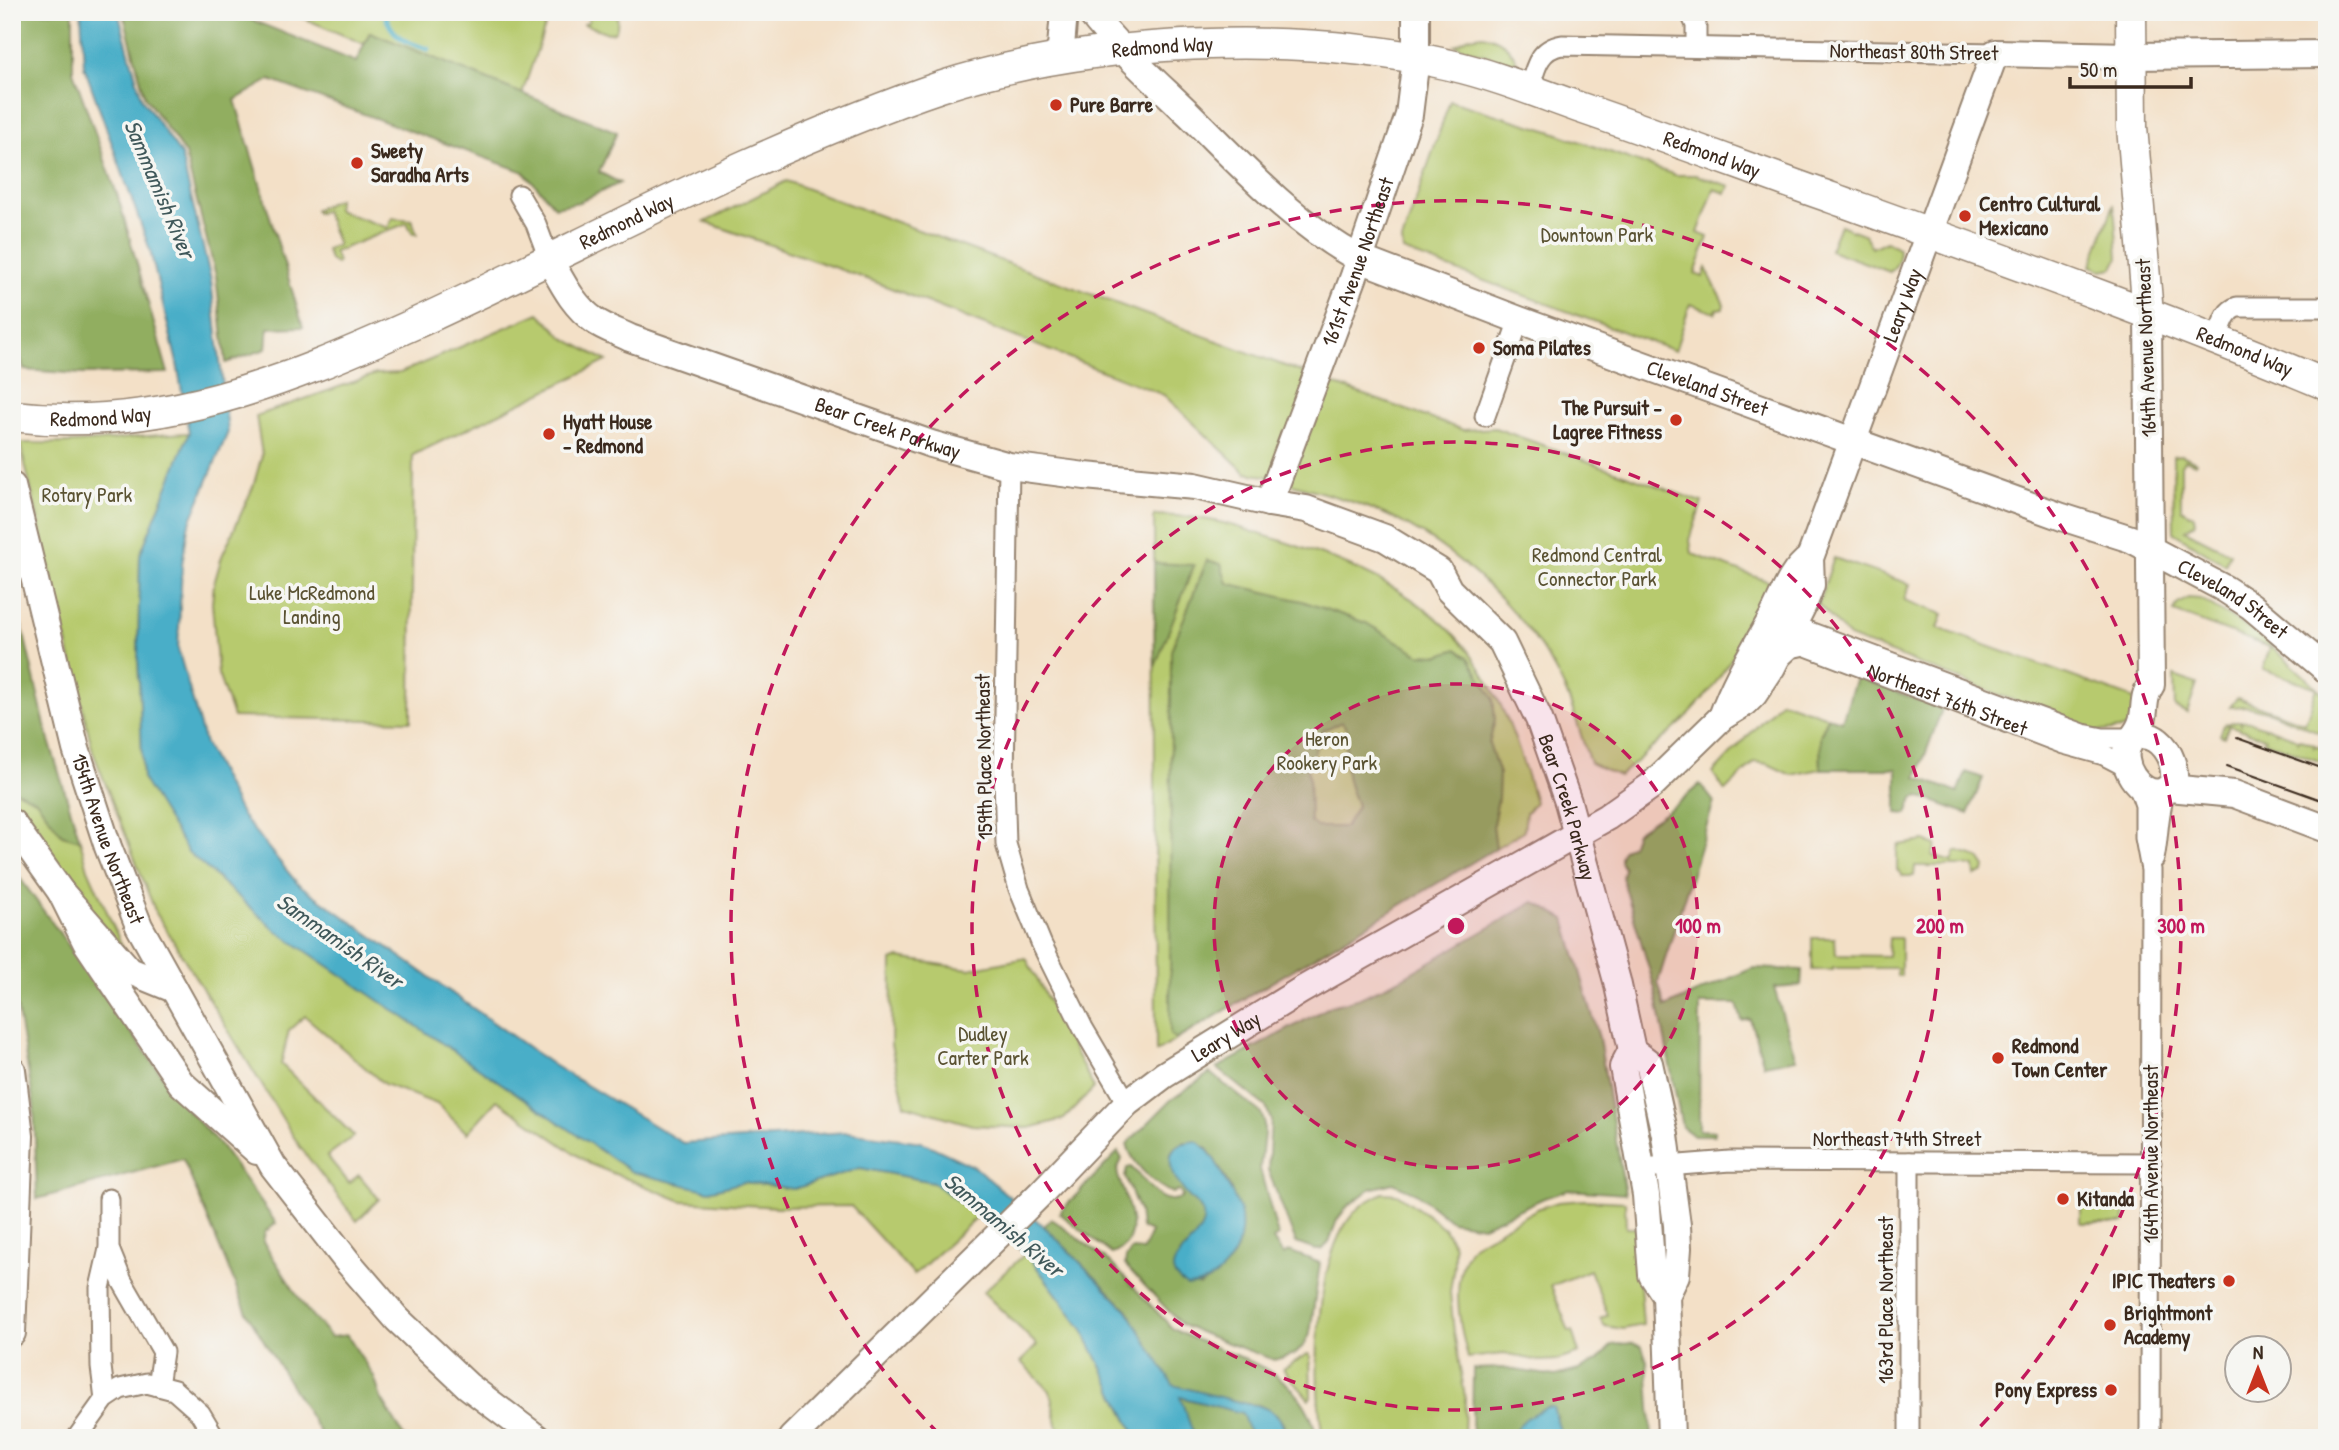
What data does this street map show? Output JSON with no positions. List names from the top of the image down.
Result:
{
  "streets": {
    "main road": [
      "Redmond Way",
      "Northeast 80th Street",
      "161st Avenue Northeast",
      "Leary Way",
      "164th Avenue Northeast",
      "Cleveland Street",
      "Bear Creek Parkway",
      "154th Avenue Northeast"
    ],
    "street": [
      "Northeast 76th Street",
      "159th Place Northeast",
      "Northeast 74th Street",
      "163rd Place Northeast"
    ]
  },
  "crossings": [
    ["Redmond Way", "Northeast 80th Street"],
    ["Redmond Way", "161st Avenue Northeast"],
    ["Redmond Way", "Leary Way"],
    ["Redmond Way", "164th Avenue Northeast"],
    ["Redmond Way", "Cleveland Street"],
    ["Redmond Way", "Bear Creek Parkway"],
    ["Northeast 80th Street", "Leary Way"],
    ["Northeast 80th Street", "164th Avenue Northeast"],
    ["161st Avenue Northeast", "Cleveland Street"],
    ["161st Avenue Northeast", "Bear Creek Parkway"],
    ["Leary Way", "Cleveland Street"],
    ["Leary Way", "Bear Creek Parkway"],
    ["Leary Way", "Northeast 76th Street"],
    ["Leary Way", "159th Place Northeast"],
    ["164th Avenue Northeast", "Cleveland Street"],
    ["164th Avenue Northeast", "Northeast 76th Street"],
    ["164th Avenue Northeast", "Northeast 74th Street"],
    ["Bear Creek Parkway", "159th Place Northeast"],
    ["Bear Creek Parkway", "Northeast 74th Street"],
    ["Northeast 74th Street", "163rd Place Northeast"]
  ],
  "water": ["Sammamish River"],
  "parks": [
    "Downtown Park",
    "Rotary Park",
    "Redmond Central Connector Park",
    "Luke McRedmond Landing",
    "Heron Rookery Park",
    "Dudley Carter Park"
  ],
  "places": [
    "Pure Barre",
    "Sweety Saradha Arts",
    "Centro Cultural Mexicano",
    "Soma Pilates",
    "The Pursuit - Lagree Fitness",
    "Hyatt House - Redmond",
    "Redmond Town Center",
    "Kitanda",
    "IPIC Theaters",
    "Brightmont Academy",
    "Pony Express"
  ],
  "scale_bar": "50 m",
  "north": "top",
  "rings": ["100 m", "200 m", "300 m"]
}
